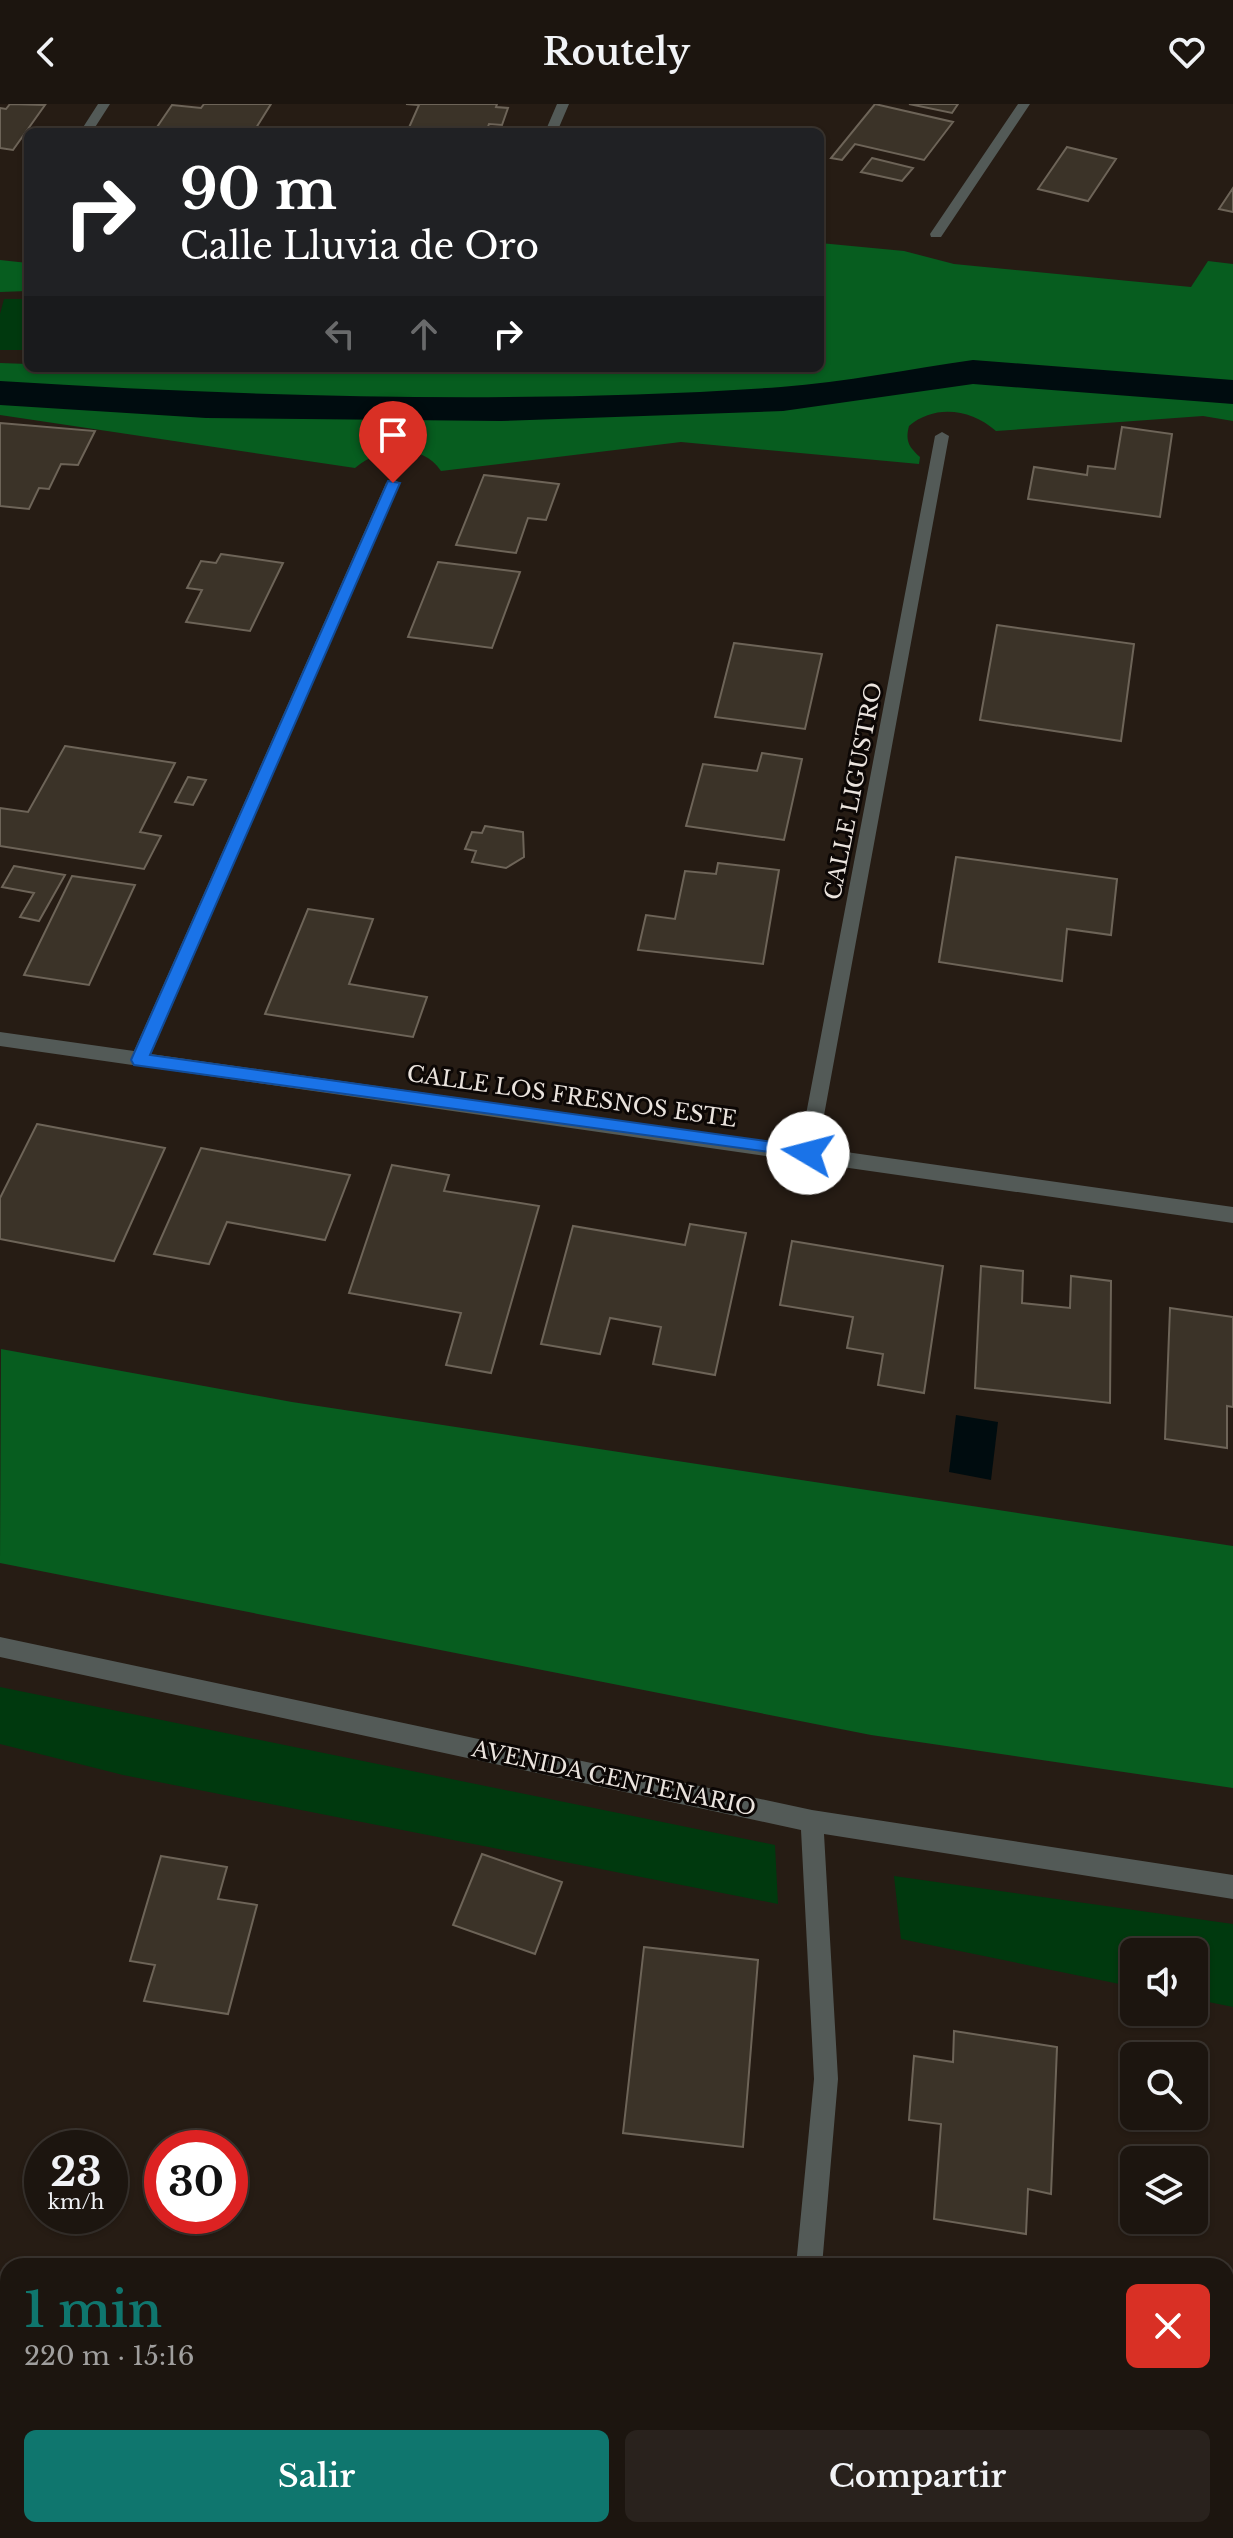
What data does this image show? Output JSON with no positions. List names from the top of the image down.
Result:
{
  "streets": {
    "street": ["CALLE LIGUSTRO", "CALLE LOS FRESNOS ESTE", "AVENIDA CENTENARIO"]
  },
  "crossings": [
    ["CALLE LIGUSTRO", "CALLE LOS FRESNOS ESTE"]
  ],
  "page": {
    "header": "Routely",
    "turn": ["90 m", "Calle Lluvia de Oro"],
    "speed": "23 km/h",
    "limit": "30",
    "heading": ["1 min", "220 m · 15:16"],
    "buttons": ["Salir", "Compartir"]
  }
}
